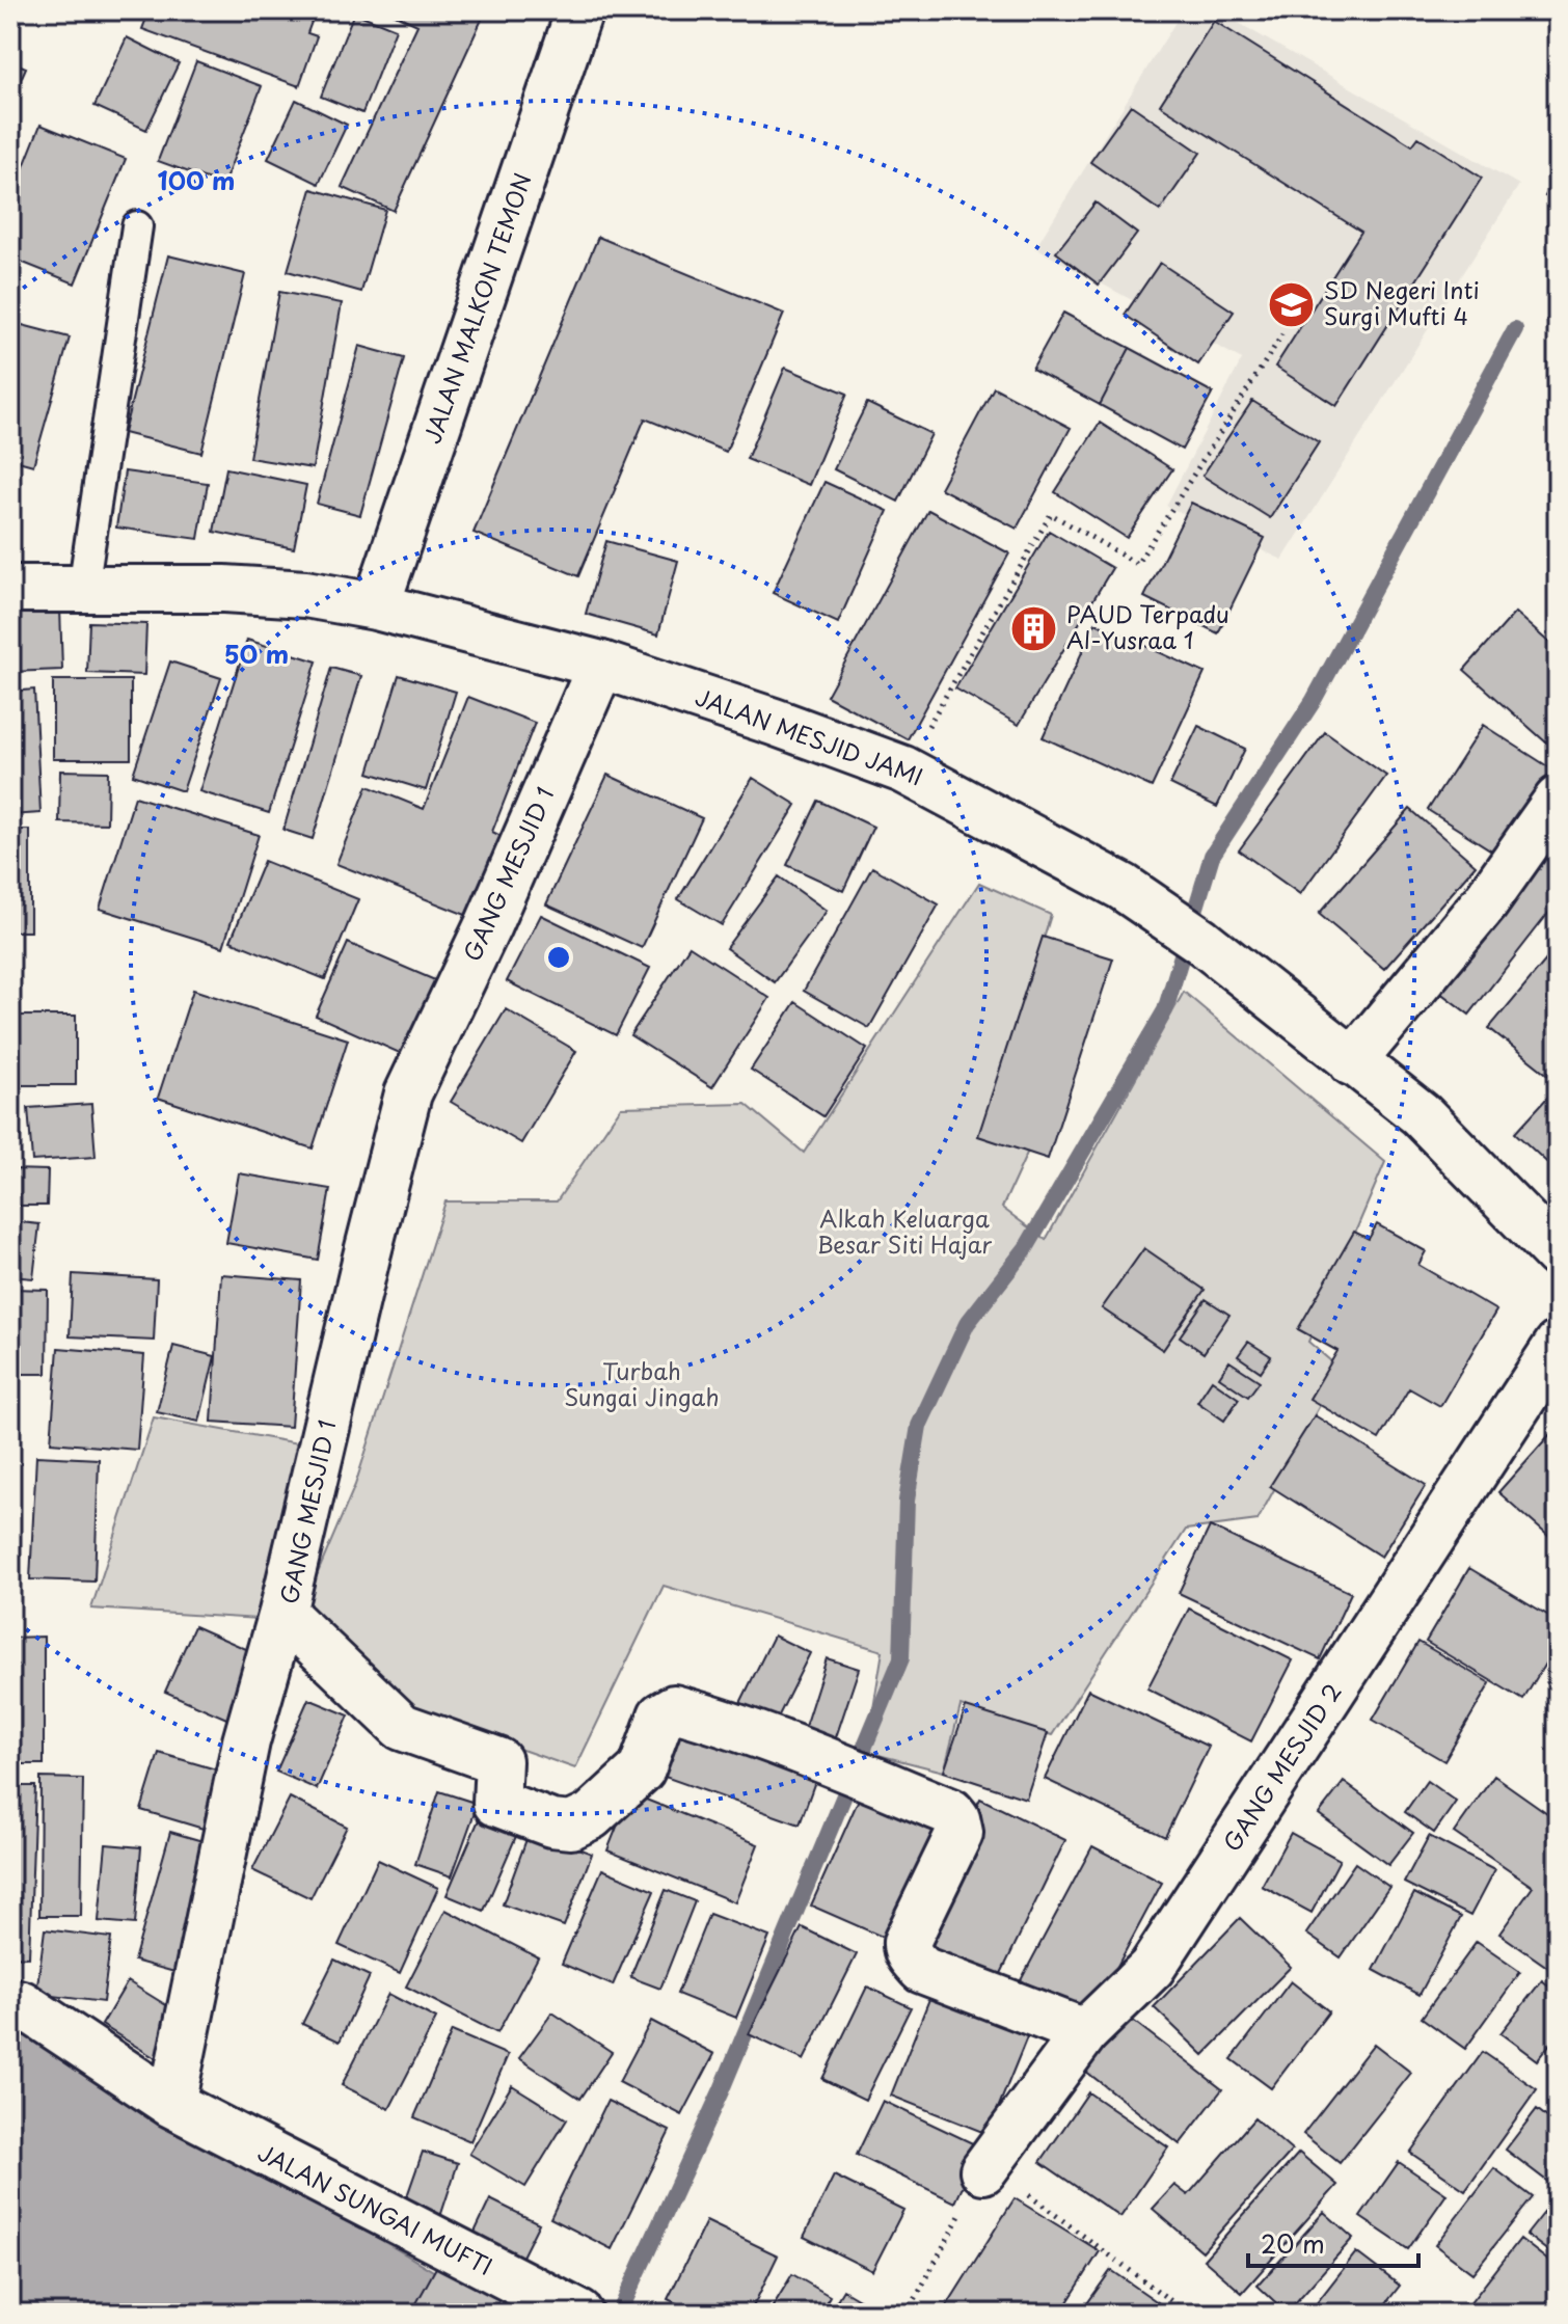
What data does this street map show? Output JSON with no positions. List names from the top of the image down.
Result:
{
  "streets": {
    "street": [
      "JALAN MALKON TEMON",
      "JALAN MESJID JAMI",
      "GANG MESJID 1",
      "GANG MESJID 2",
      "JALAN SUNGAI MUFTI"
    ]
  },
  "crossings": [
    ["JALAN MALKON TEMON", "JALAN MESJID JAMI"],
    ["JALAN MESJID JAMI", "GANG MESJID 1"],
    ["GANG MESJID 1", "GANG MESJID 2"]
  ],
  "parks": ["Alkah Keluarga Besar Siti Hajar", "Turbah Sungai Jingah"],
  "places": {
    "school or university": ["SD Negeri Inti Surgi Mufti 4"],
    "building": ["PAUD Terpadu Al-Yusraa 1"]
  },
  "scale_bar": "20 m",
  "rings": ["100 m", "50 m"]
}
